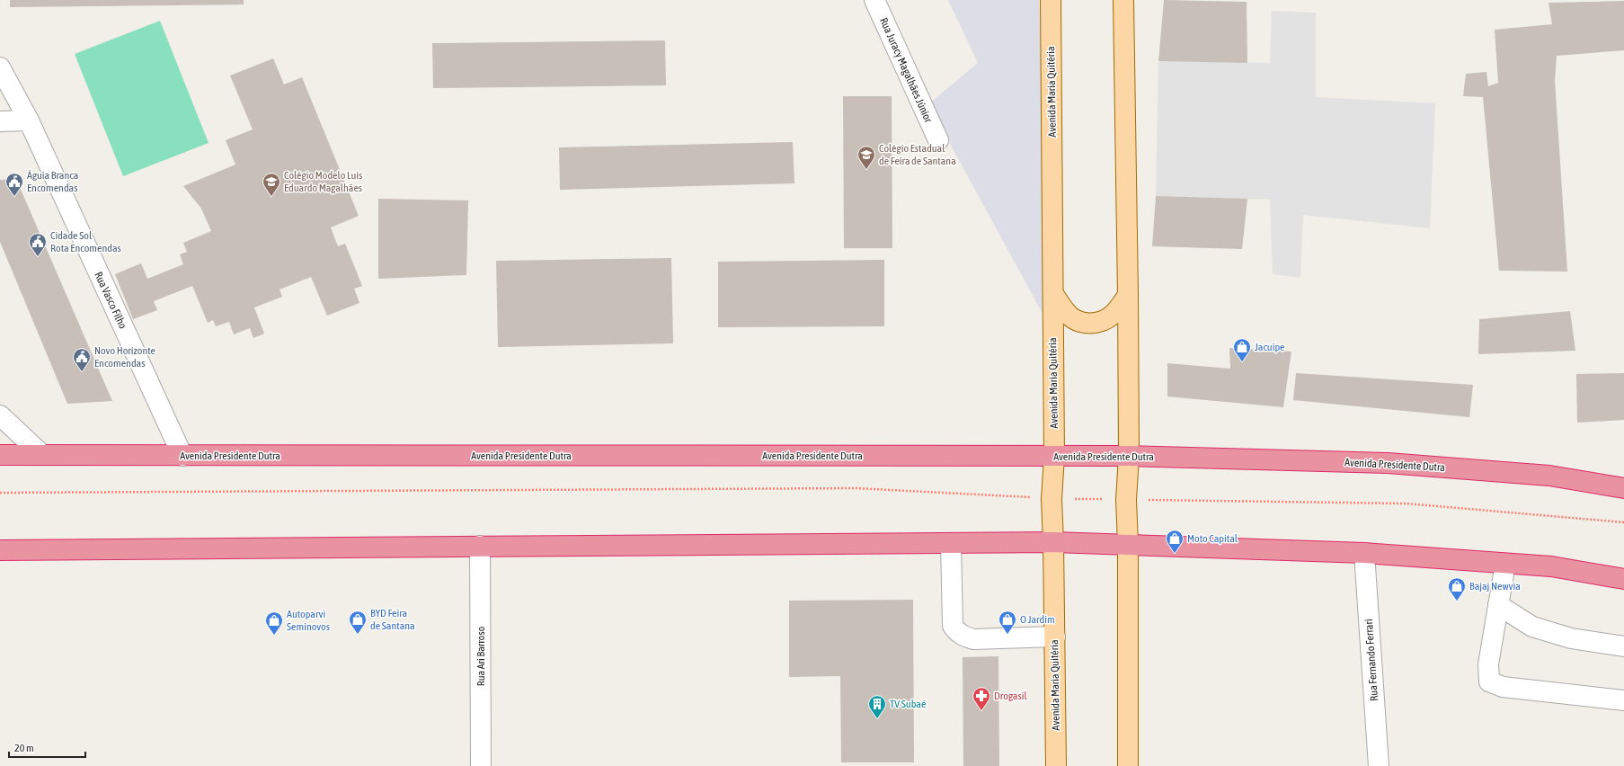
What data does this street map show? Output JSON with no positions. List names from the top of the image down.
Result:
{
  "streets": {
    "highway": ["Avenida Presidente Dutra"],
    "main road": ["Avenida Maria Quitéria"],
    "street": [
      "Rua Juracy Magalhães Júnior",
      "Rua Vasco Filho",
      "Rua Ari Barroso",
      "Rua Fernando Ferrari"
    ]
  },
  "crossings": [
    ["Avenida Maria Quitéria", "Avenida Presidente Dutra"],
    ["Rua Vasco Filho", "Avenida Presidente Dutra"]
  ],
  "places": {
    "school or university": ["Colégio Estadual de Feira de Santana", "Colégio Modelo Luis Eduardo Magalhães"],
    "public building": ["Águia Branca Encomendas", "Cidade Sol Rota Encomendas", "Novo Horizonte Encomendas"],
    "shop": [
      "Jacuípe",
      "Moto Capital",
      "Bajaj Newvia",
      "BYD Feira de Santana",
      "O Jardim",
      "Autoparvi Seminovos"
    ],
    "pharmacy": ["Drogasil"],
    "building": ["TV Subaé"]
  },
  "scale_bar": "20 m"
}
